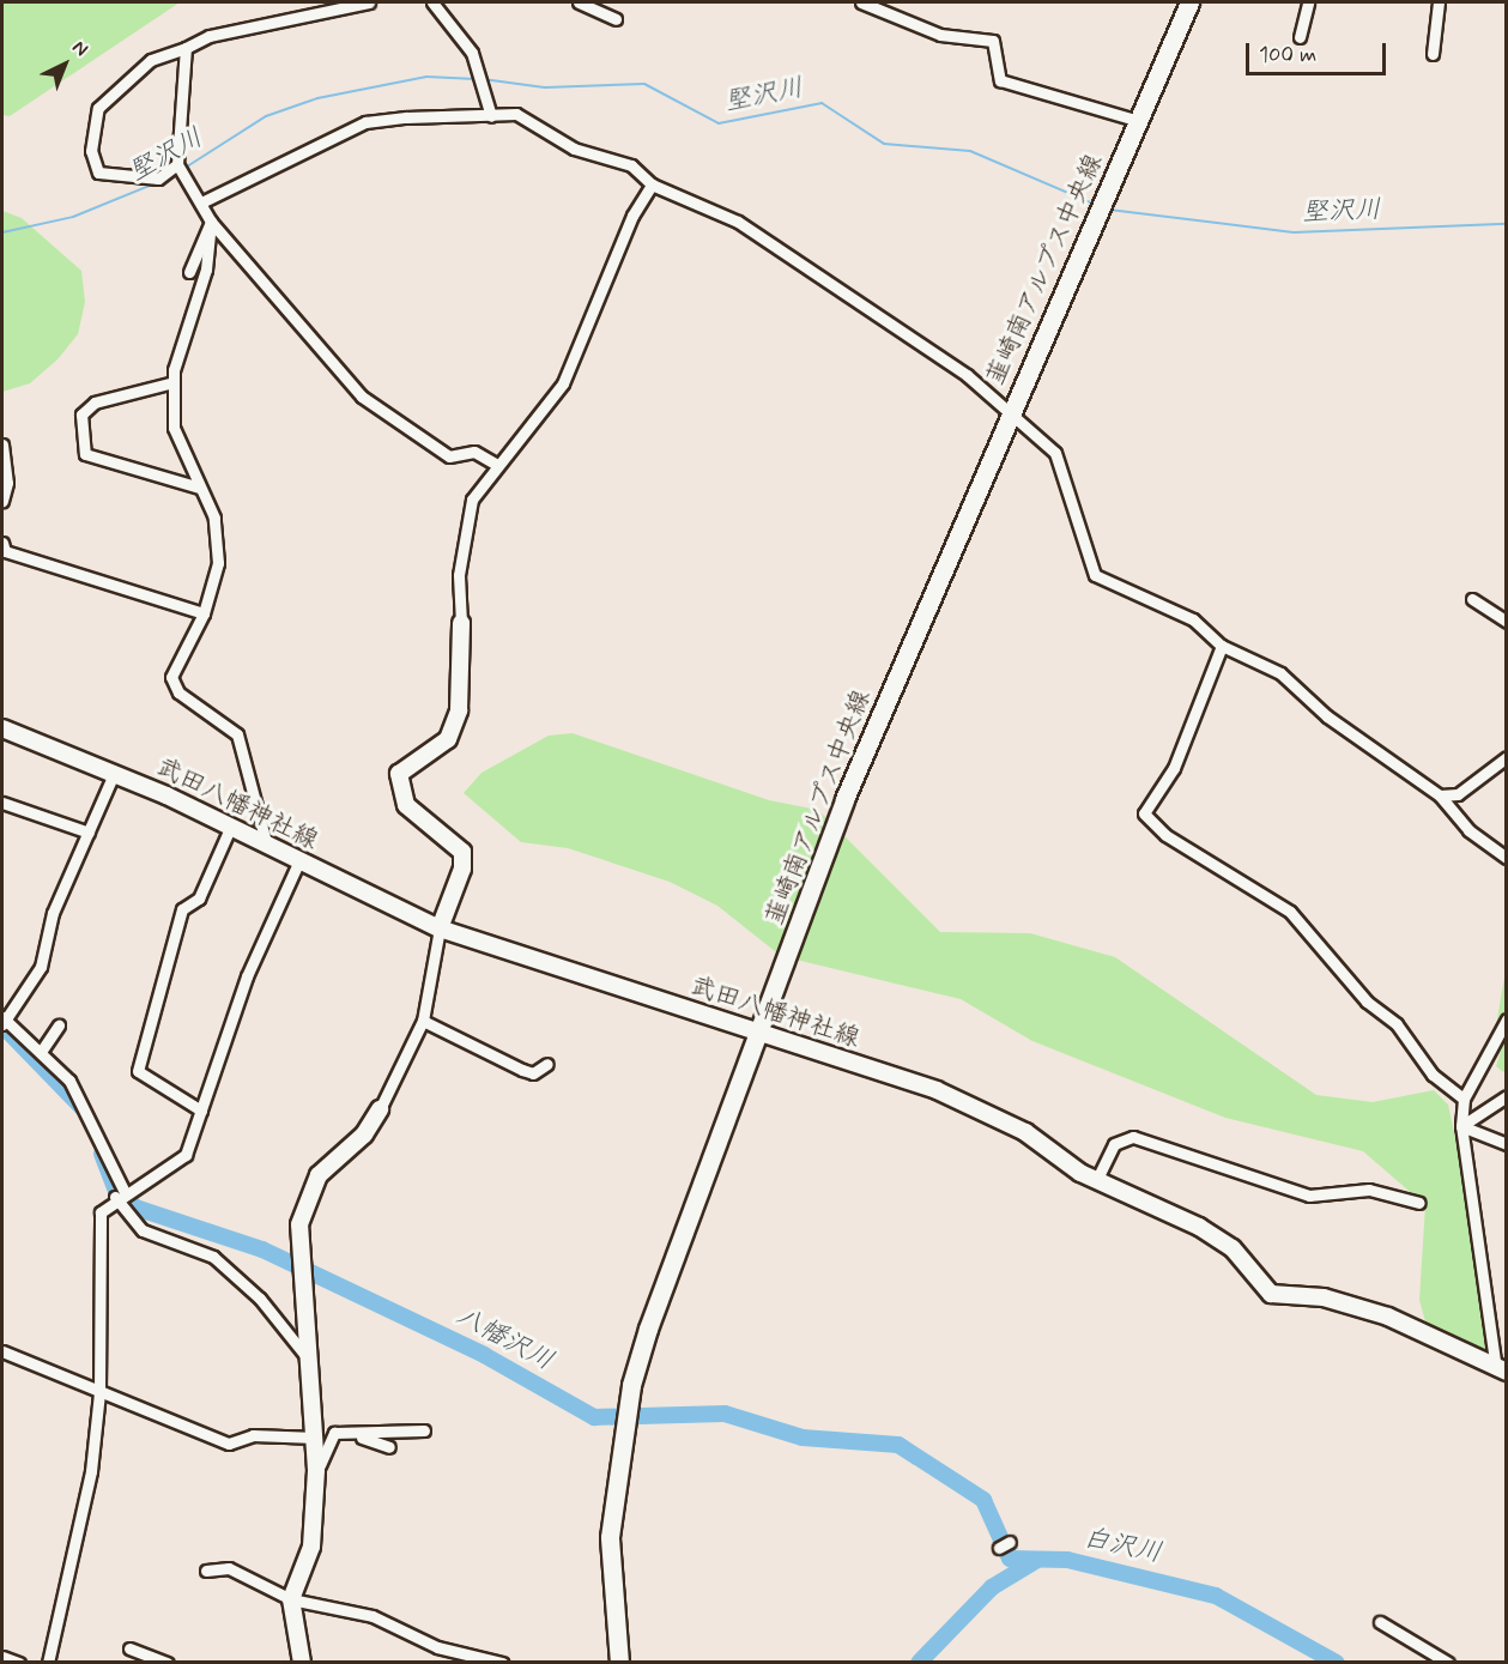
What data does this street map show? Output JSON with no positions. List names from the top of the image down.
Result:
{
  "streets": {
    "main road": ["韮崎南アルプス中央線", "武田八幡神社線"]
  },
  "crossings": [
    ["韮崎南アルプス中央線", "武田八幡神社線"]
  ],
  "water": ["堅沢川", "八幡沢川", "白沢川"],
  "scale_bar": "100 m",
  "north": "top right"
}
